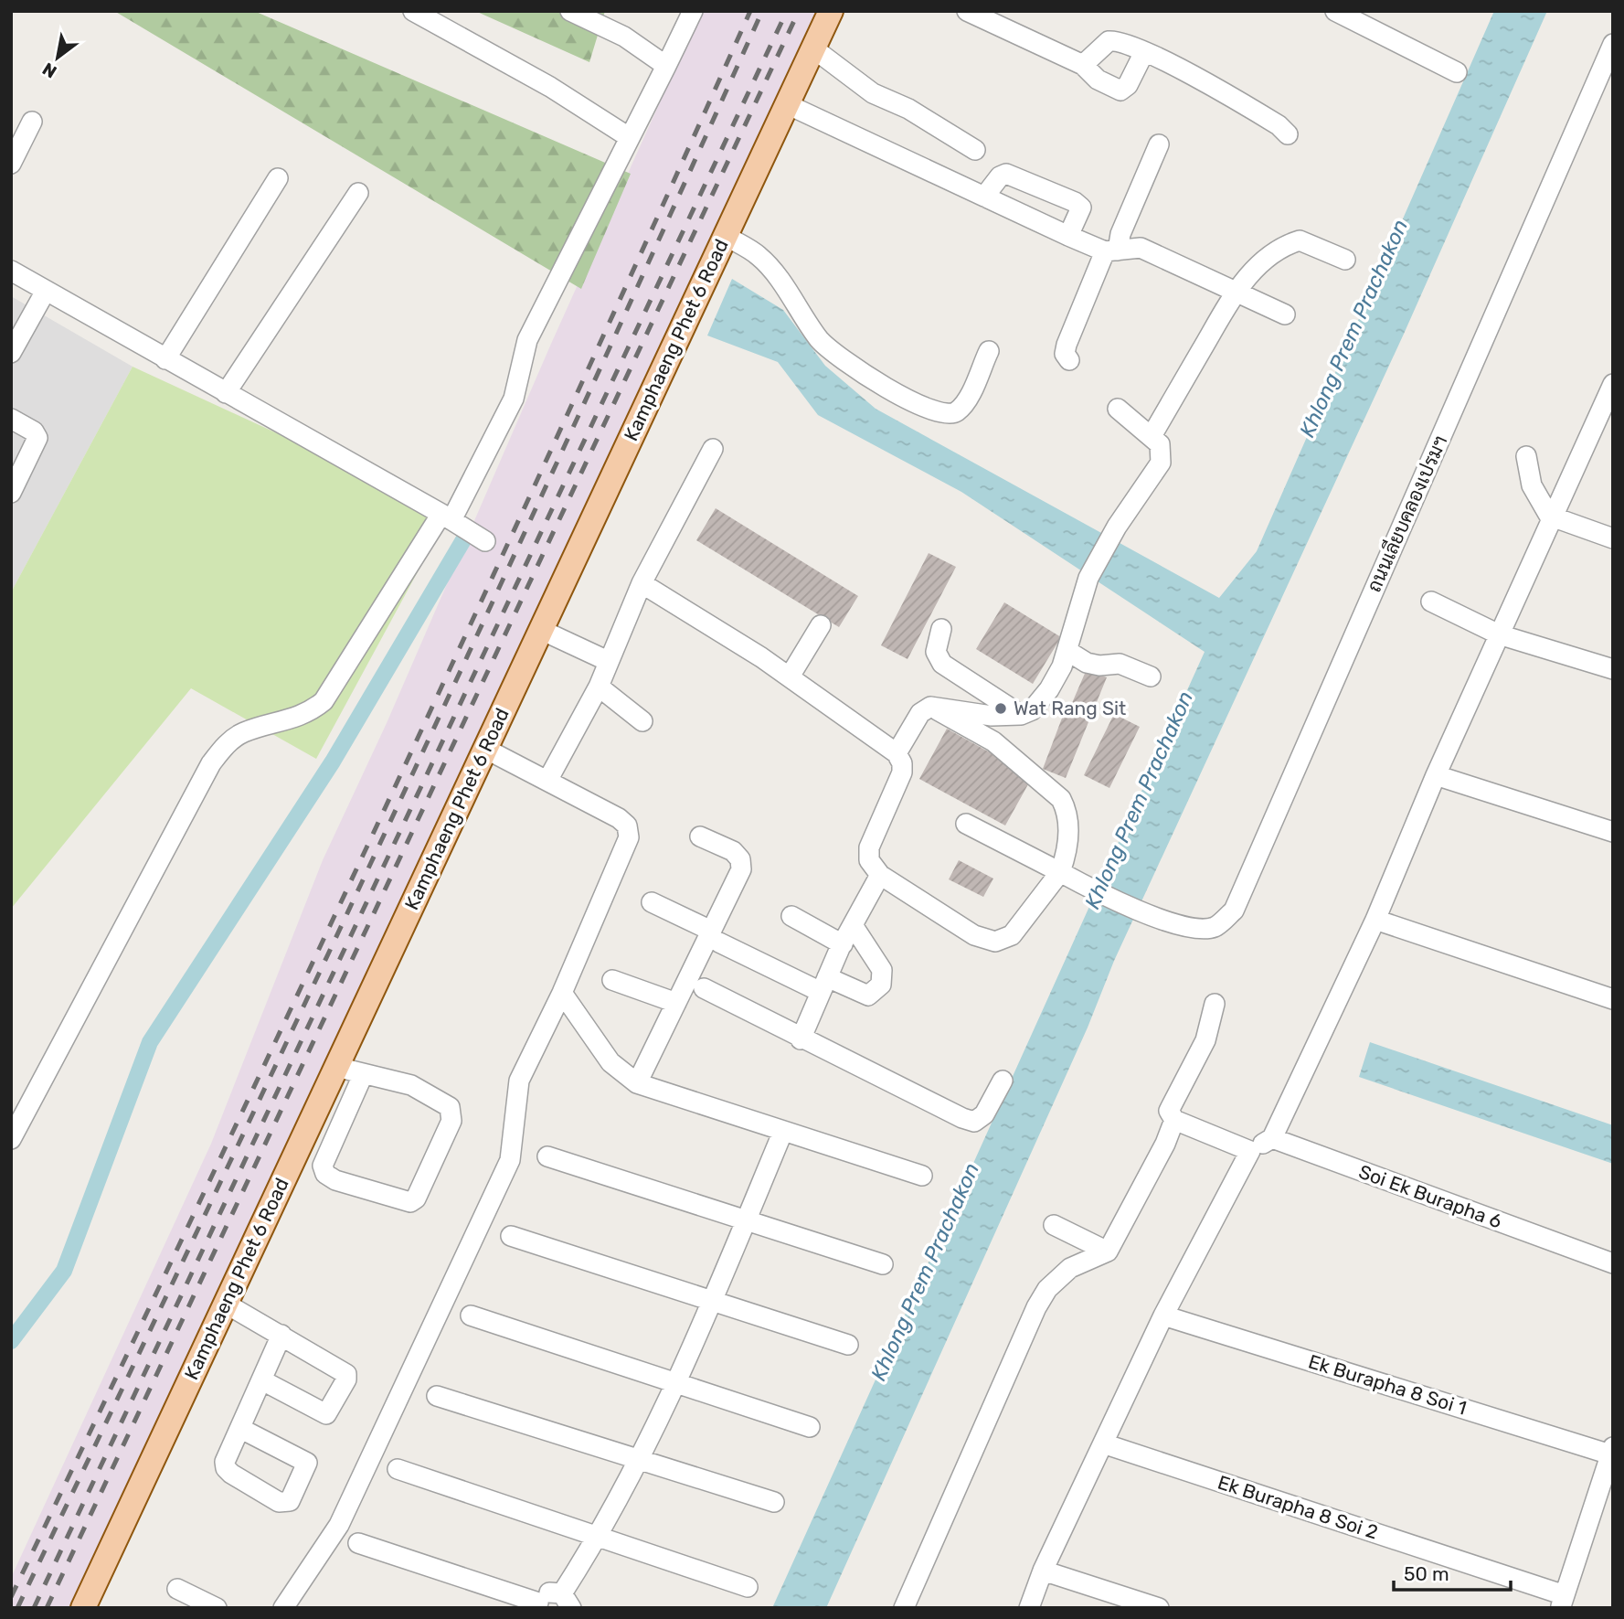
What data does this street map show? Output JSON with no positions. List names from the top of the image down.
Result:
{
  "streets": {
    "main road": ["Kamphaeng Phet 6 Road"],
    "street": [
      "ถนนเลียบคลองเปรมฯ",
      "Soi Ek Burapha 6",
      "Ek Burapha 8 Soi 1",
      "Ek Burapha 8 Soi 2"
    ]
  },
  "water": ["Khlong Prem Prachakon"],
  "places": ["Wat Rang Sit"],
  "scale_bar": "50 m",
  "north": "bottom left"
}
